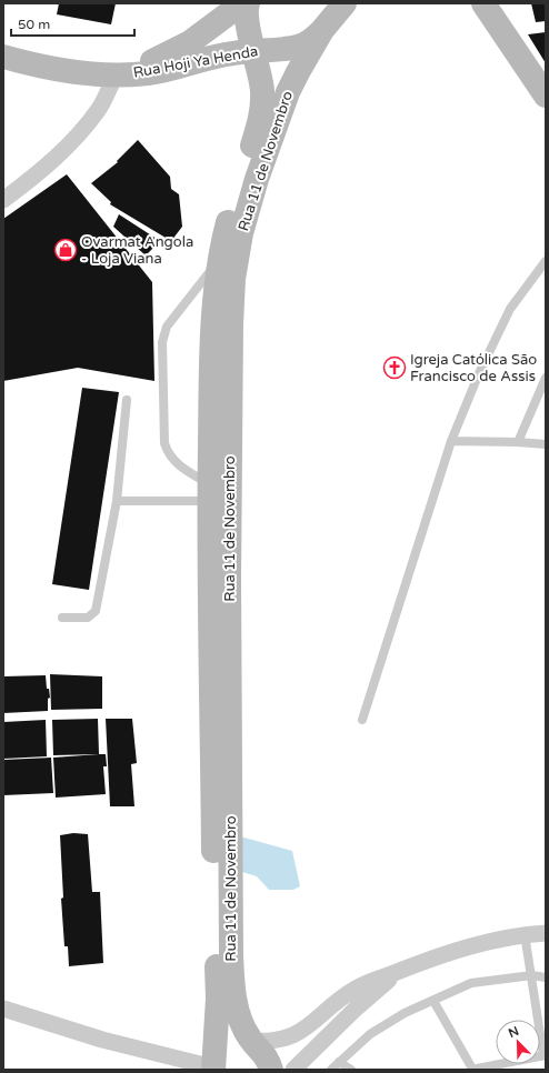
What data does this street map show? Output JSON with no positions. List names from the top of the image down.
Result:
{
  "streets": {
    "main road": ["Rua Hoji Ya Henda", "Rua 11 de Novembro"]
  },
  "crossings": [
    ["Rua Hoji Ya Henda", "Rua 11 de Novembro"]
  ],
  "places": {
    "shop": ["Ovarmat Angola - Loja Viana"],
    "church": ["Igreja Católica São Francisco de Assis"]
  },
  "scale_bar": "50 m",
  "north": "top left"
}
